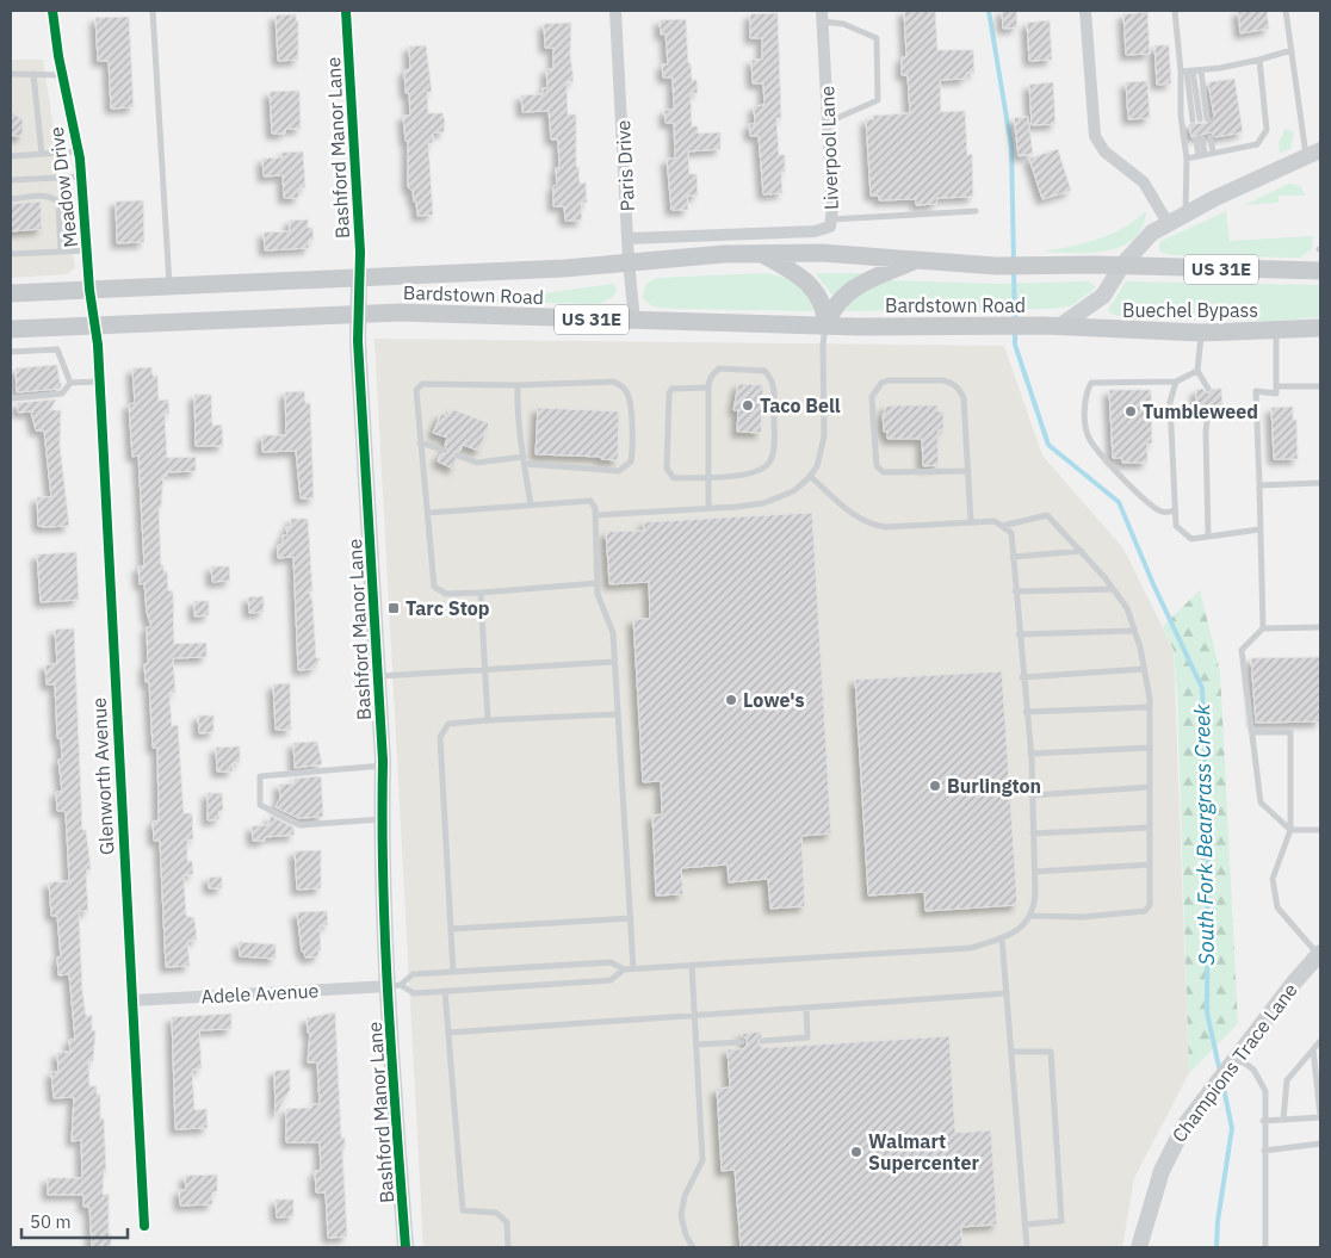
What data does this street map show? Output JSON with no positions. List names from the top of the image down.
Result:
{
  "streets": {
    "main road": ["US 31E", "Bardstown Road", "Buechel Bypass"],
    "street": [
      "Bashford Manor Lane",
      "Liverpool Lane",
      "Paris Drive",
      "Meadow Drive",
      "Glenworth Avenue",
      "Adele Avenue",
      "Champions Trace Lane"
    ]
  },
  "crossings": [
    ["Bashford Manor Lane", "Bardstown Road"],
    ["Bashford Manor Lane", "Adele Avenue"],
    ["Liverpool Lane", "Paris Drive"],
    ["Paris Drive", "Bardstown Road"],
    ["Meadow Drive", "Bardstown Road"],
    ["Meadow Drive", "Glenworth Avenue"],
    ["Bardstown Road", "Buechel Bypass"],
    ["Bardstown Road", "Glenworth Avenue"],
    ["Glenworth Avenue", "Adele Avenue"]
  ],
  "water": ["South Fork Beargrass Creek"],
  "places": {
    "other": [
      "Taco Bell",
      "Tumbleweed",
      "Lowe's",
      "Burlington",
      "Walmart Supercenter"
    ],
    "transit": ["Tarc Stop"]
  },
  "scale_bar": "50 m"
}
